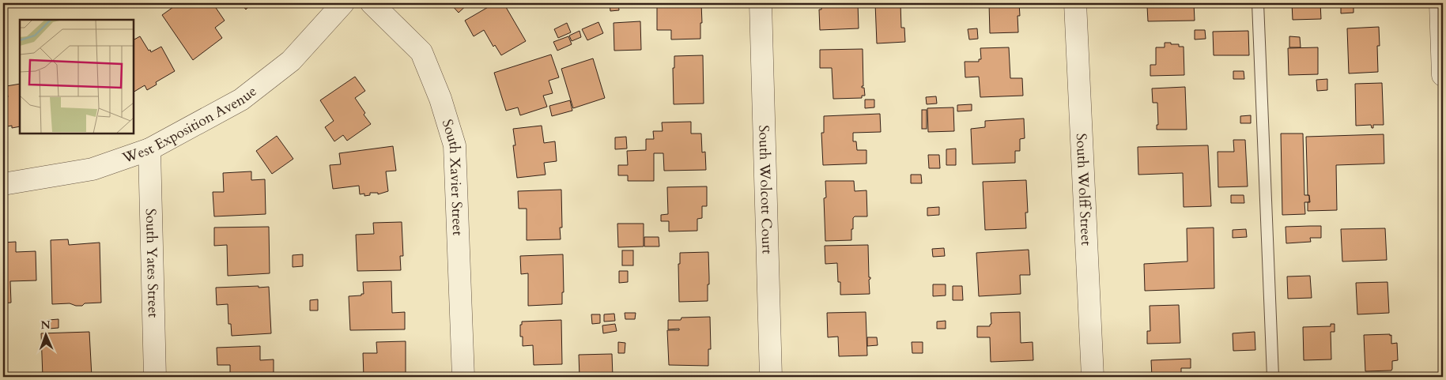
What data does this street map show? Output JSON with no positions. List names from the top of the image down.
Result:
{
  "streets": {
    "street": [
      "West Exposition Avenue",
      "South Xavier Street",
      "South Wolcott Court",
      "South Wolff Street",
      "South Yates Street"
    ]
  },
  "crossings": [
    ["West Exposition Avenue", "South Yates Street"]
  ],
  "north": "top"
}
